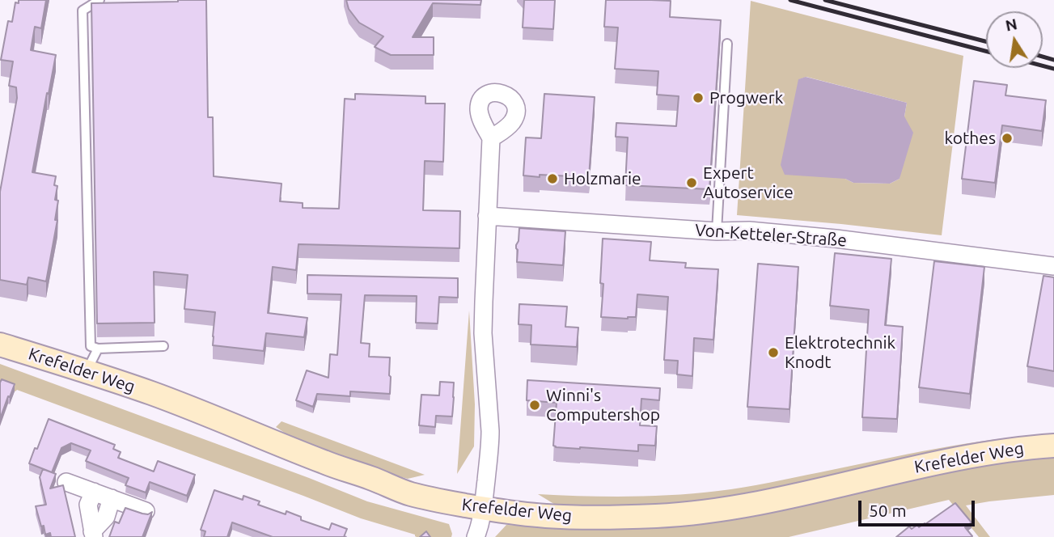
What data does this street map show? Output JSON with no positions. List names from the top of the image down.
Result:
{
  "streets": {
    "street": ["Von-Ketteler-Straße", "Krefelder Weg"]
  },
  "places": [
    "Progwerk",
    "kothes",
    "Holzmarie",
    "Expert Autoservice",
    "Elektrotechnik Knodt",
    "Winni's Computershop"
  ],
  "scale_bar": "50 m",
  "north": "top"
}
